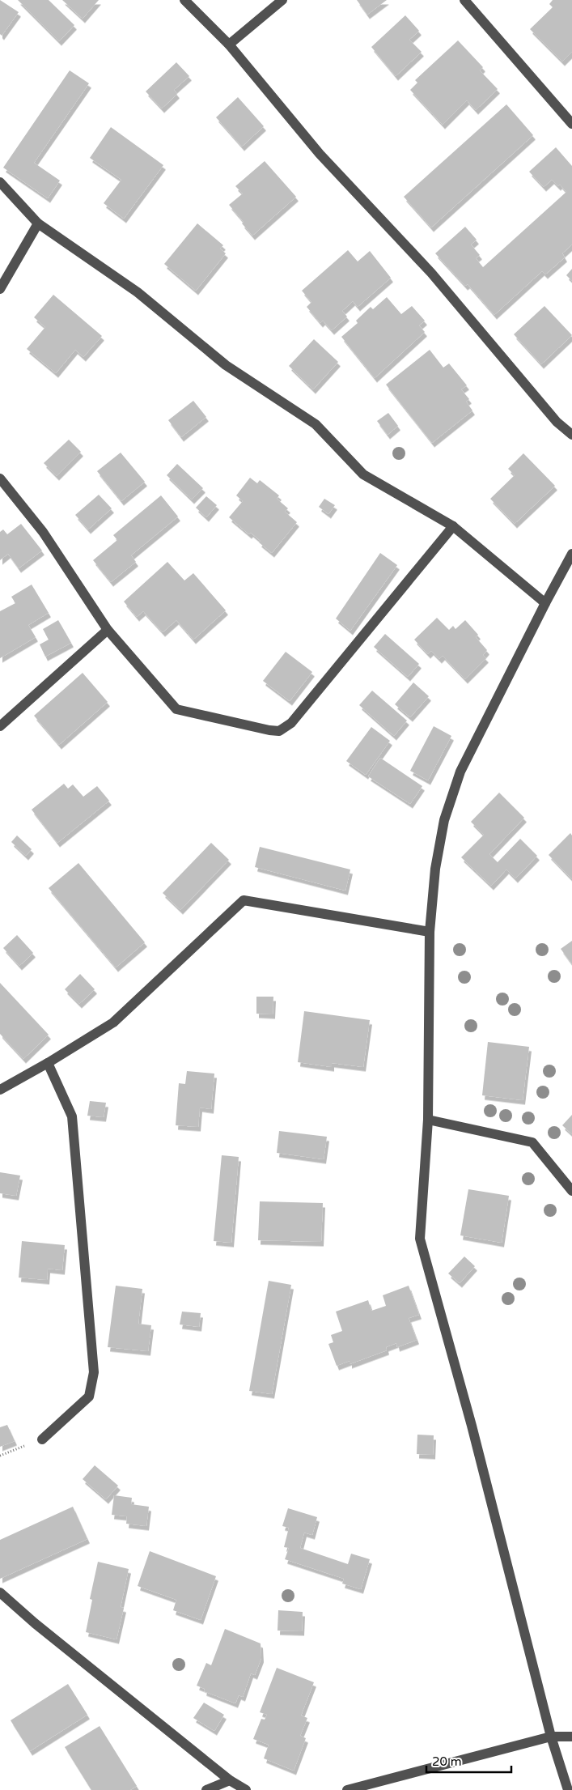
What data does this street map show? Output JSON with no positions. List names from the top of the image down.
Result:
{
  "scale_bar": "20 m"
}
